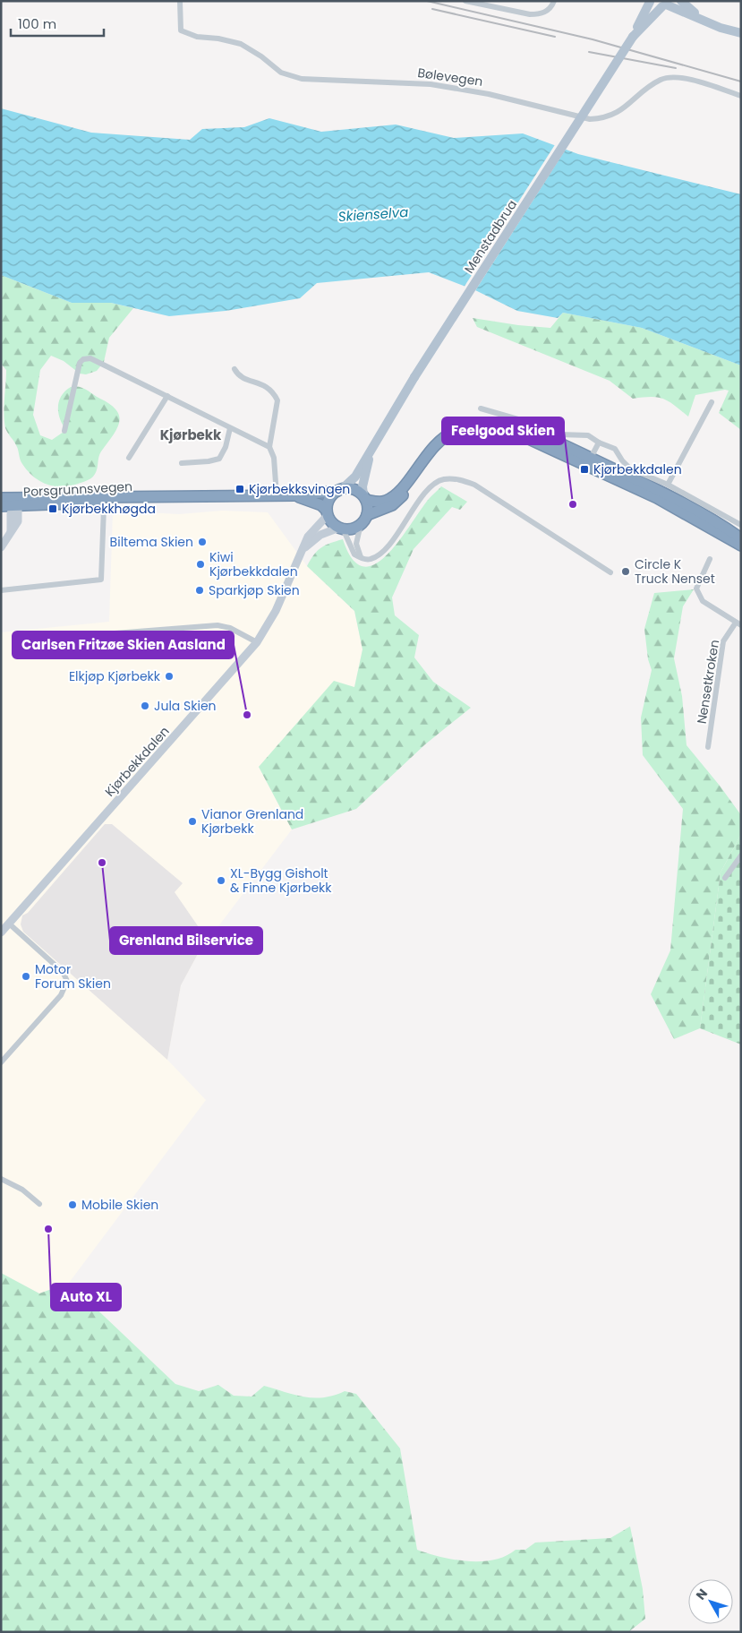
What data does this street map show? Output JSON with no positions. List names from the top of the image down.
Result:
{
  "streets": {
    "highway": ["Porsgrunnsvegen"],
    "main road": ["Menstadbrua"],
    "street": ["Bølevegen", "Nensetkroken", "Kjørbekkdalen"]
  },
  "crossings": [
    ["Menstadbrua", "Porsgrunnsvegen"],
    ["Menstadbrua", "Kjørbekkdalen"],
    ["Porsgrunnsvegen", "Kjørbekkdalen"]
  ],
  "districts": ["Kjørbekk"],
  "water": ["Skienselva"],
  "places": {
    "transit": ["Kjørbekkdalen", "Kjørbekksvingen", "Kjørbekkhøgda"],
    "other": [
      "Feelgood Skien",
      "Biltema Skien",
      "Kiwi Kjørbekkdalen",
      "Circle K Truck Nenset",
      "Sparkjøp Skien",
      "Elkjøp Kjørbekk",
      "Jula Skien",
      "Carlsen Fritzøe Skien Aasland",
      "Vianor Grenland Kjørbekk",
      "Grenland Bilservice",
      "XL-Bygg Gisholt & Finne Kjørbekk",
      "Motor Forum Skien",
      "Mobile Skien",
      "Auto XL"
    ]
  },
  "scale_bar": "100 m",
  "north": "top left"
}
